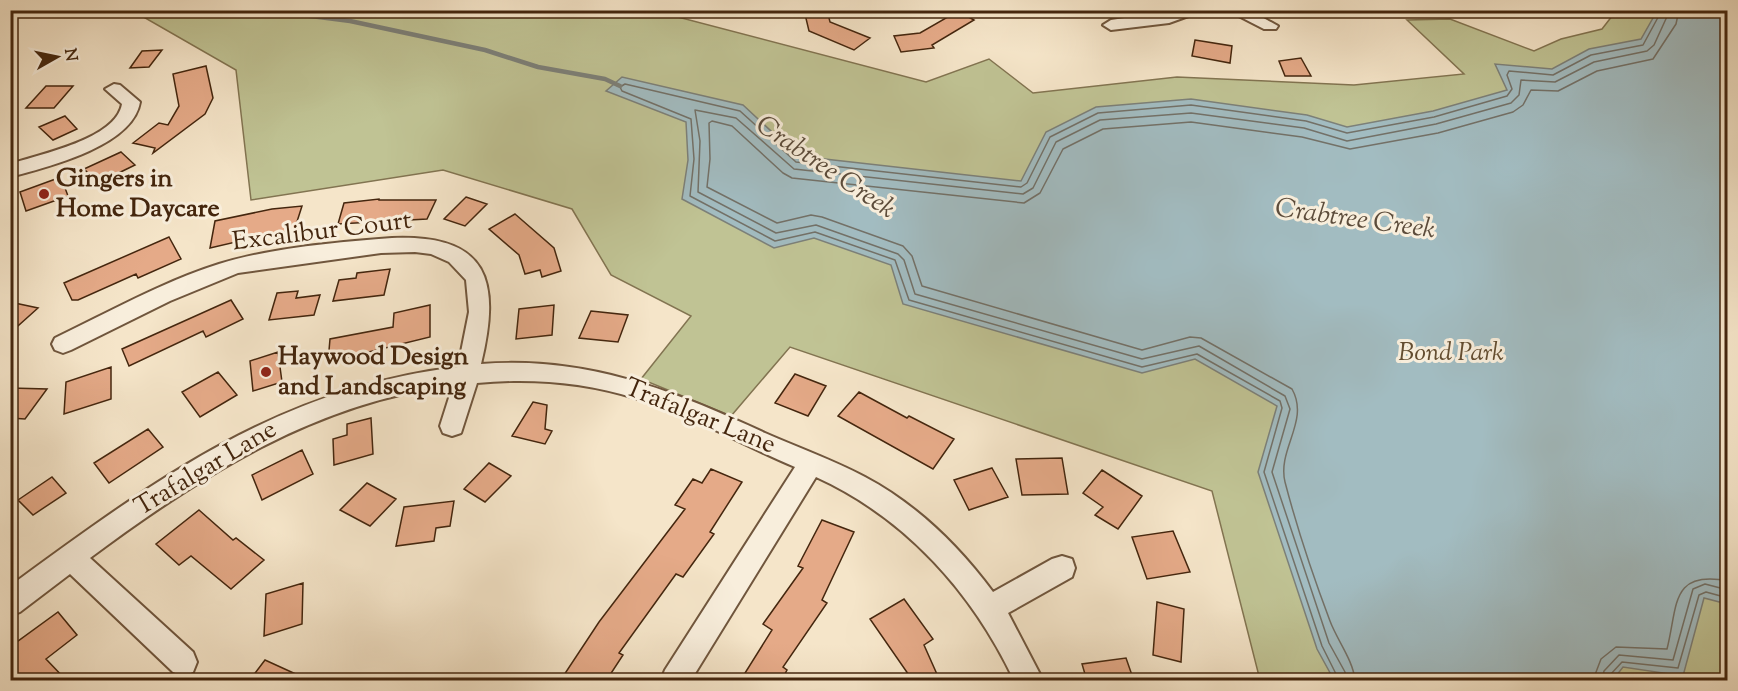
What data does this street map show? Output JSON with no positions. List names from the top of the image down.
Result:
{
  "streets": {
    "street": ["Excalibur Court", "Trafalgar Lane"]
  },
  "crossings": [
    ["Excalibur Court", "Trafalgar Lane"]
  ],
  "water": ["Crabtree Creek"],
  "parks": ["Bond Park"],
  "places": ["Gingers in Home Daycare", "Haywood Design and Landscaping"],
  "north": "right"
}
